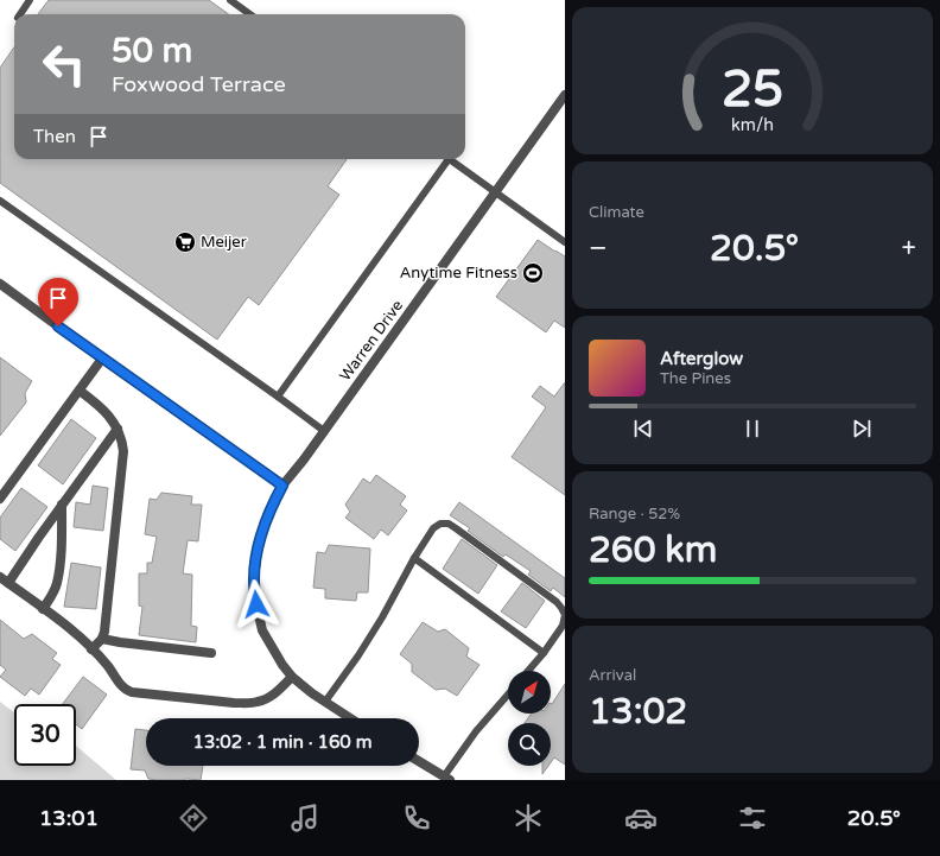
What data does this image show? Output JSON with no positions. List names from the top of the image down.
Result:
{
  "streets": {
    "street": ["Warren Drive"]
  },
  "places": {
    "supermarket": ["Meijer"],
    "sports": ["Anytime Fitness"]
  },
  "north": "top right",
  "page": {
    "turn": ["50 m", "Foxwood Terrace"],
    "then": "Then",
    "tile": [
      "Climate",
      ["Range · 52%", "260 km"],
      ["Arrival", "13:02"]
    ],
    "heat": ["−", "20.5°", "+"],
    "song": ["Afterglow", "The Pines"],
    "limit": "30",
    "trip": "13:02 · 1 min · 160 m",
    "tabs": ["13:01", "20.5°"],
    "gauge": ["25", "km/h"]
  }
}
